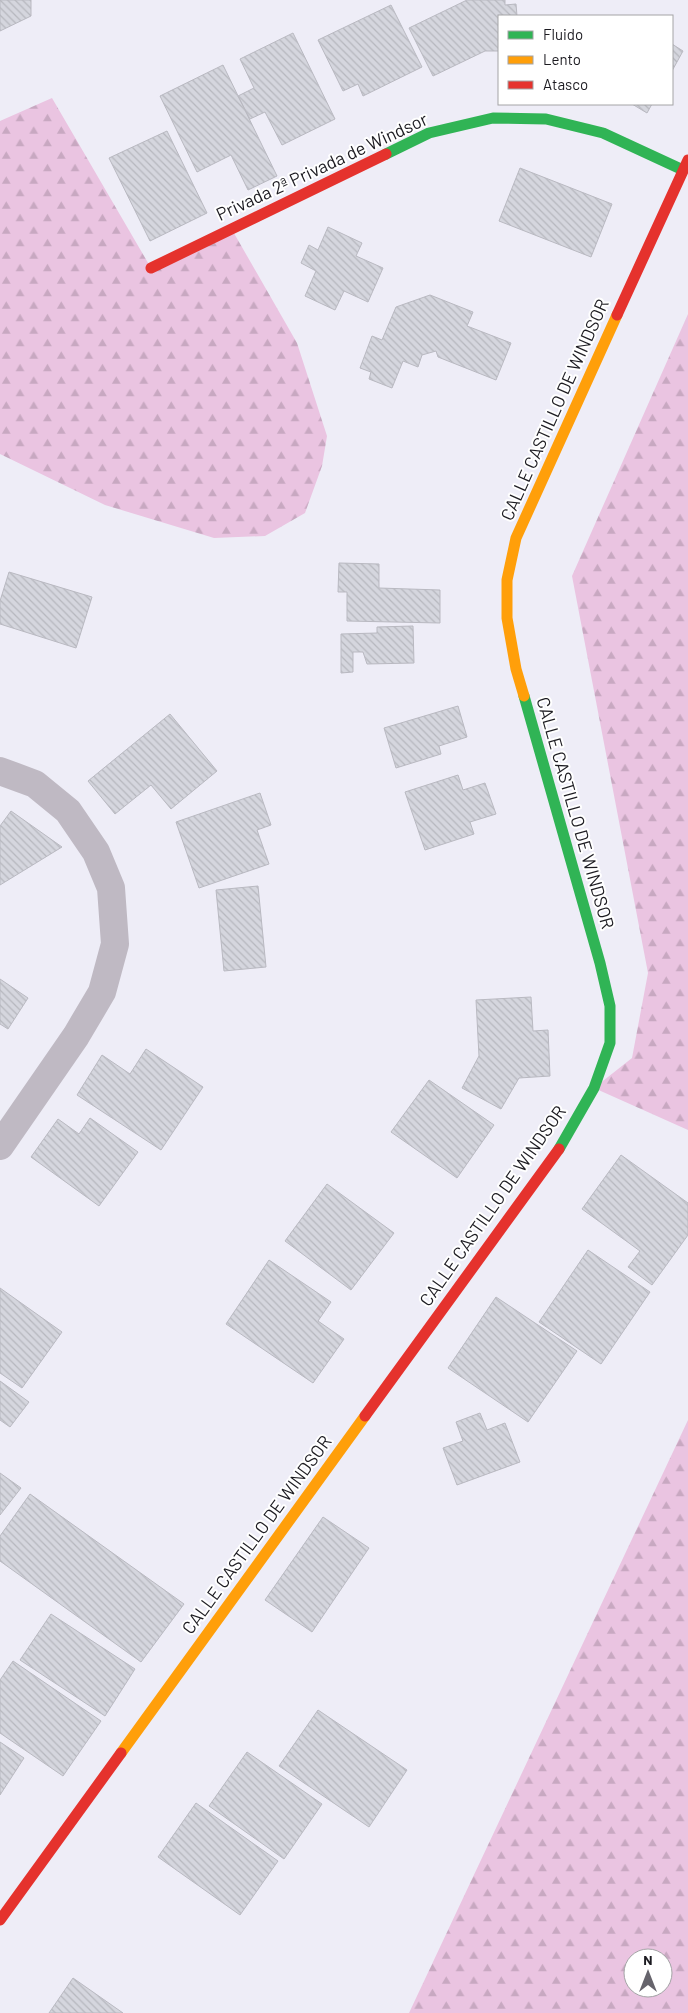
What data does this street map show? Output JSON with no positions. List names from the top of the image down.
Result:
{
  "streets": {
    "street": ["Privada 2ª Privada de Windsor", "CALLE CASTILLO DE WINDSOR"]
  },
  "crossings": [
    ["Privada 2ª Privada de Windsor", "CALLE CASTILLO DE WINDSOR"]
  ],
  "legend": ["Fluido", "Lento", "Atasco"],
  "north": "top"
}
